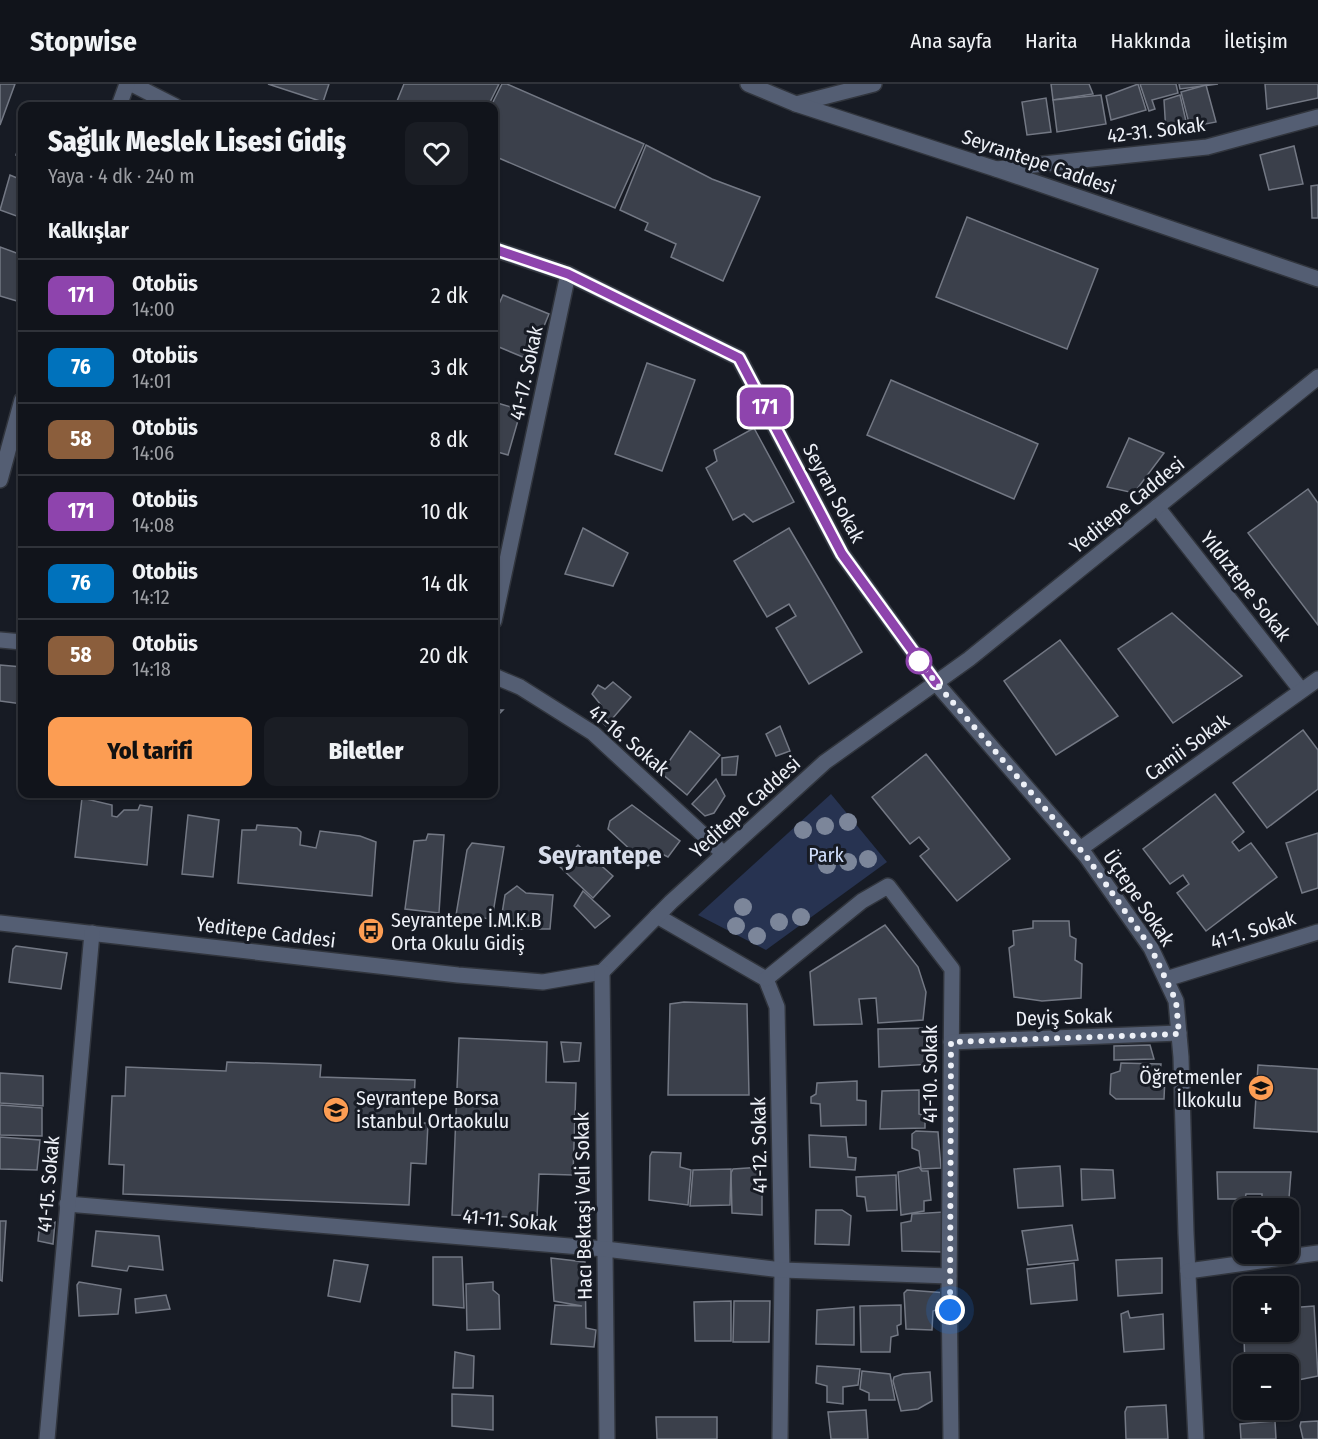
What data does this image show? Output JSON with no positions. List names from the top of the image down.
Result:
{
  "streets": {
    "street": [
      "42-31. Sokak",
      "Seyrantepe Caddesi",
      "41-17. Sokak",
      "Seyran Sokak",
      "Yeditepe Caddesi",
      "Yıldıztepe Sokak",
      "41-16. Sokak",
      "Camii Sokak",
      "Üçtepe Sokak",
      "41-1. Sokak",
      "Deyiş Sokak",
      "41-10. Sokak",
      "41-12. Sokak",
      "41-15. Sokak",
      "Hacı Bektaşi Veli Sokak",
      "41-11. Sokak"
    ]
  },
  "crossings": [
    ["42-31. Sokak", "Seyrantepe Caddesi"],
    ["41-17. Sokak", "Seyran Sokak"],
    ["Seyran Sokak", "Yeditepe Caddesi"],
    ["Seyran Sokak", "Üçtepe Sokak"],
    ["Yeditepe Caddesi", "Yıldıztepe Sokak"],
    ["Yeditepe Caddesi", "41-16. Sokak"],
    ["Yeditepe Caddesi", "Üçtepe Sokak"],
    ["Yeditepe Caddesi", "41-15. Sokak"],
    ["Yeditepe Caddesi", "Hacı Bektaşi Veli Sokak"],
    ["Yıldıztepe Sokak", "Camii Sokak"],
    ["Camii Sokak", "Üçtepe Sokak"],
    ["Üçtepe Sokak", "41-1. Sokak"],
    ["Üçtepe Sokak", "Deyiş Sokak"],
    ["Deyiş Sokak", "41-10. Sokak"],
    ["41-10. Sokak", "41-12. Sokak"],
    ["41-10. Sokak", "41-11. Sokak"],
    ["41-12. Sokak", "41-11. Sokak"],
    ["41-15. Sokak", "41-11. Sokak"],
    ["Hacı Bektaşi Veli Sokak", "41-11. Sokak"]
  ],
  "districts": ["Seyrantepe"],
  "parks": ["Park"],
  "places": {
    "bus stop": ["Seyrantepe İ.M.K.B Orta Okulu Gidiş"],
    "school or university": ["Öğretmenler İlkokulu", "Seyrantepe Borsa İstanbul Ortaokulu"]
  },
  "lines": ["bus line 171"],
  "page": {
    "header": "Stopwise",
    "nav": [
      "Ana sayfa",
      "Harita",
      "Hakkında",
      "İletişim"
    ],
    "on_map": "171",
    "heading": [
      ["Sağlık Meslek Lisesi Gidiş", "Yaya · 4 dk · 240 m"],
      "Kalkışlar"
    ],
    "list": [
      {
        "mark": "171",
        "name": "Otobüs",
        "note": "14:00",
        "value": "2 dk"
      },
      {
        "mark": "76",
        "name": "Otobüs",
        "note": "14:01",
        "value": "3 dk"
      },
      {
        "mark": "58",
        "name": "Otobüs",
        "note": "14:06",
        "value": "8 dk"
      },
      {
        "mark": "171",
        "name": "Otobüs",
        "note": "14:08",
        "value": "10 dk"
      },
      {
        "mark": "76",
        "name": "Otobüs",
        "note": "14:12",
        "value": "14 dk"
      },
      {
        "mark": "58",
        "name": "Otobüs",
        "note": "14:18",
        "value": "20 dk"
      }
    ],
    "buttons": ["Yol tarifi", "Biletler"],
    "map_buttons": ["+", "−"]
  }
}
